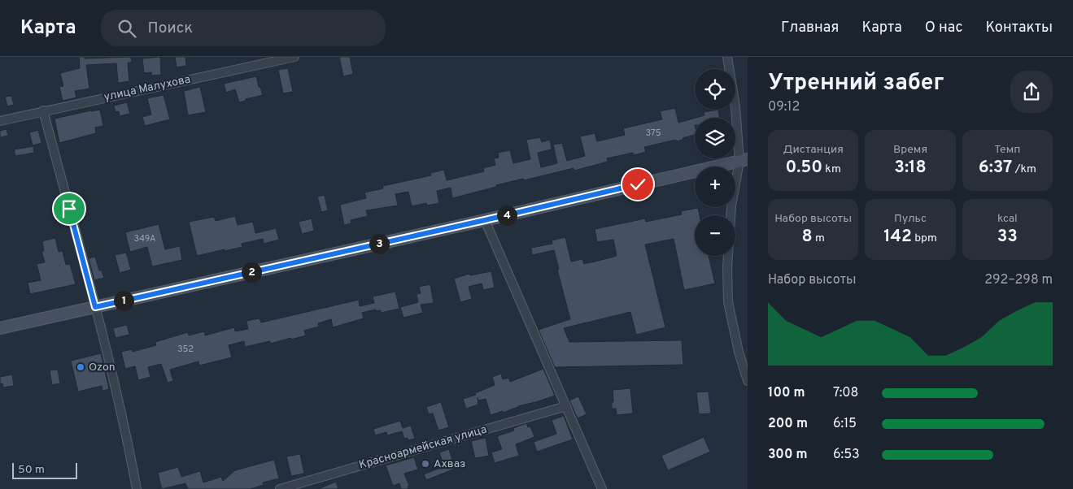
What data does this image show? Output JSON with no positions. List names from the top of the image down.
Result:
{
  "streets": {
    "street": ["улица Малухова", "Красноармейская улица"]
  },
  "places": ["Ozon", "Ахваз"],
  "house_numbers": ["375", "349А", "352"],
  "scale_bar": "50 m",
  "page": {
    "header": "Карта",
    "search": "Поиск",
    "nav": [
      "Главная",
      "Карта",
      "О нас",
      "Контакты"
    ],
    "heading": ["Утренний забег", "09:12"],
    "map_buttons": ["+", "−"],
    "stats": [
      ["Дистанция", "0.50 km"],
      ["Время", "3:18"],
      ["Темп", "6:37 /km"],
      ["Набор высоты", "8 m"],
      ["Пульс", "142 bpm"],
      ["kcal", "33"]
    ],
    "pins": [
      "4",
      "3",
      "2",
      "1"
    ],
    "chart": ["Набор высоты", "292–298 m"],
    "list": [
      {
        "name": "100 m",
        "note": "7:08"
      },
      {
        "name": "200 m",
        "note": "6:15"
      },
      {
        "name": "300 m",
        "note": "6:53"
      }
    ],
    "scale": "50 m"
  }
}
